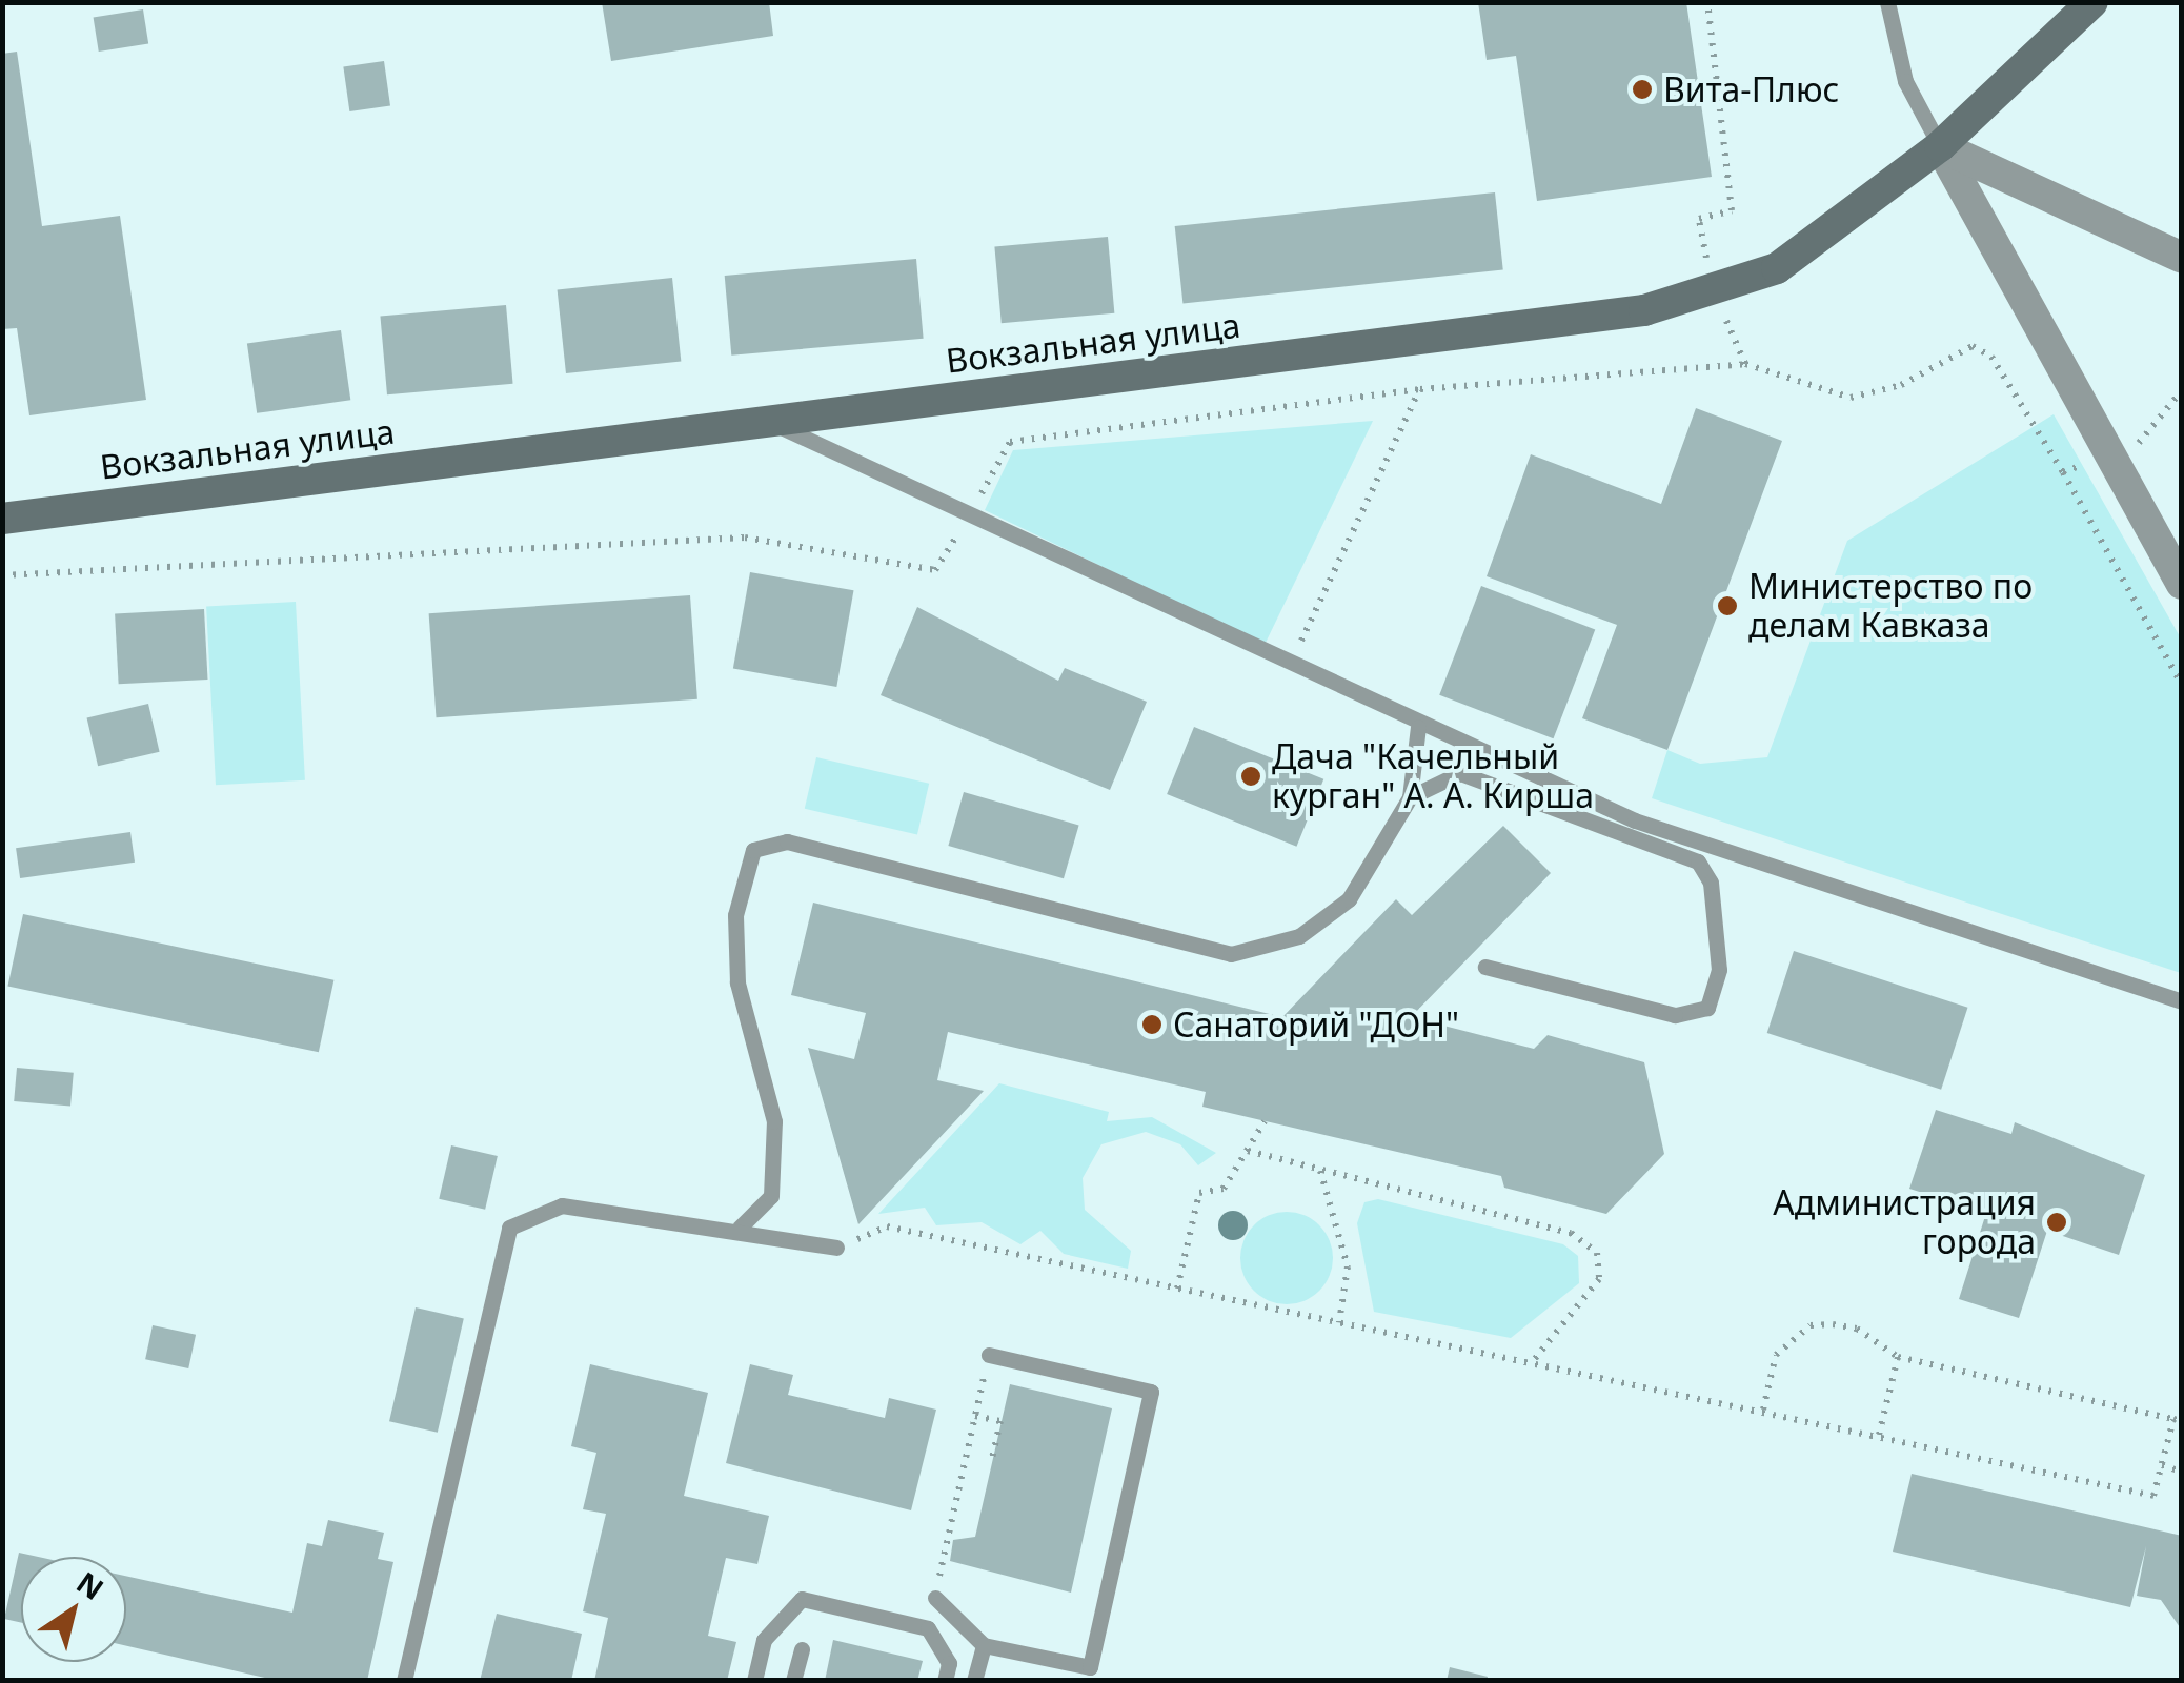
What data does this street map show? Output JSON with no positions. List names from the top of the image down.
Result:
{
  "streets": {
    "main road": ["Вокзальная улица"]
  },
  "places": [
    "Вита-Плюс",
    "Министерство по делам Кавказа",
    "Дача \"Качельный курган\" А. А. Кирша",
    "Санаторий \"ДОН\"",
    "Администрация города"
  ],
  "north": "top right"
}
